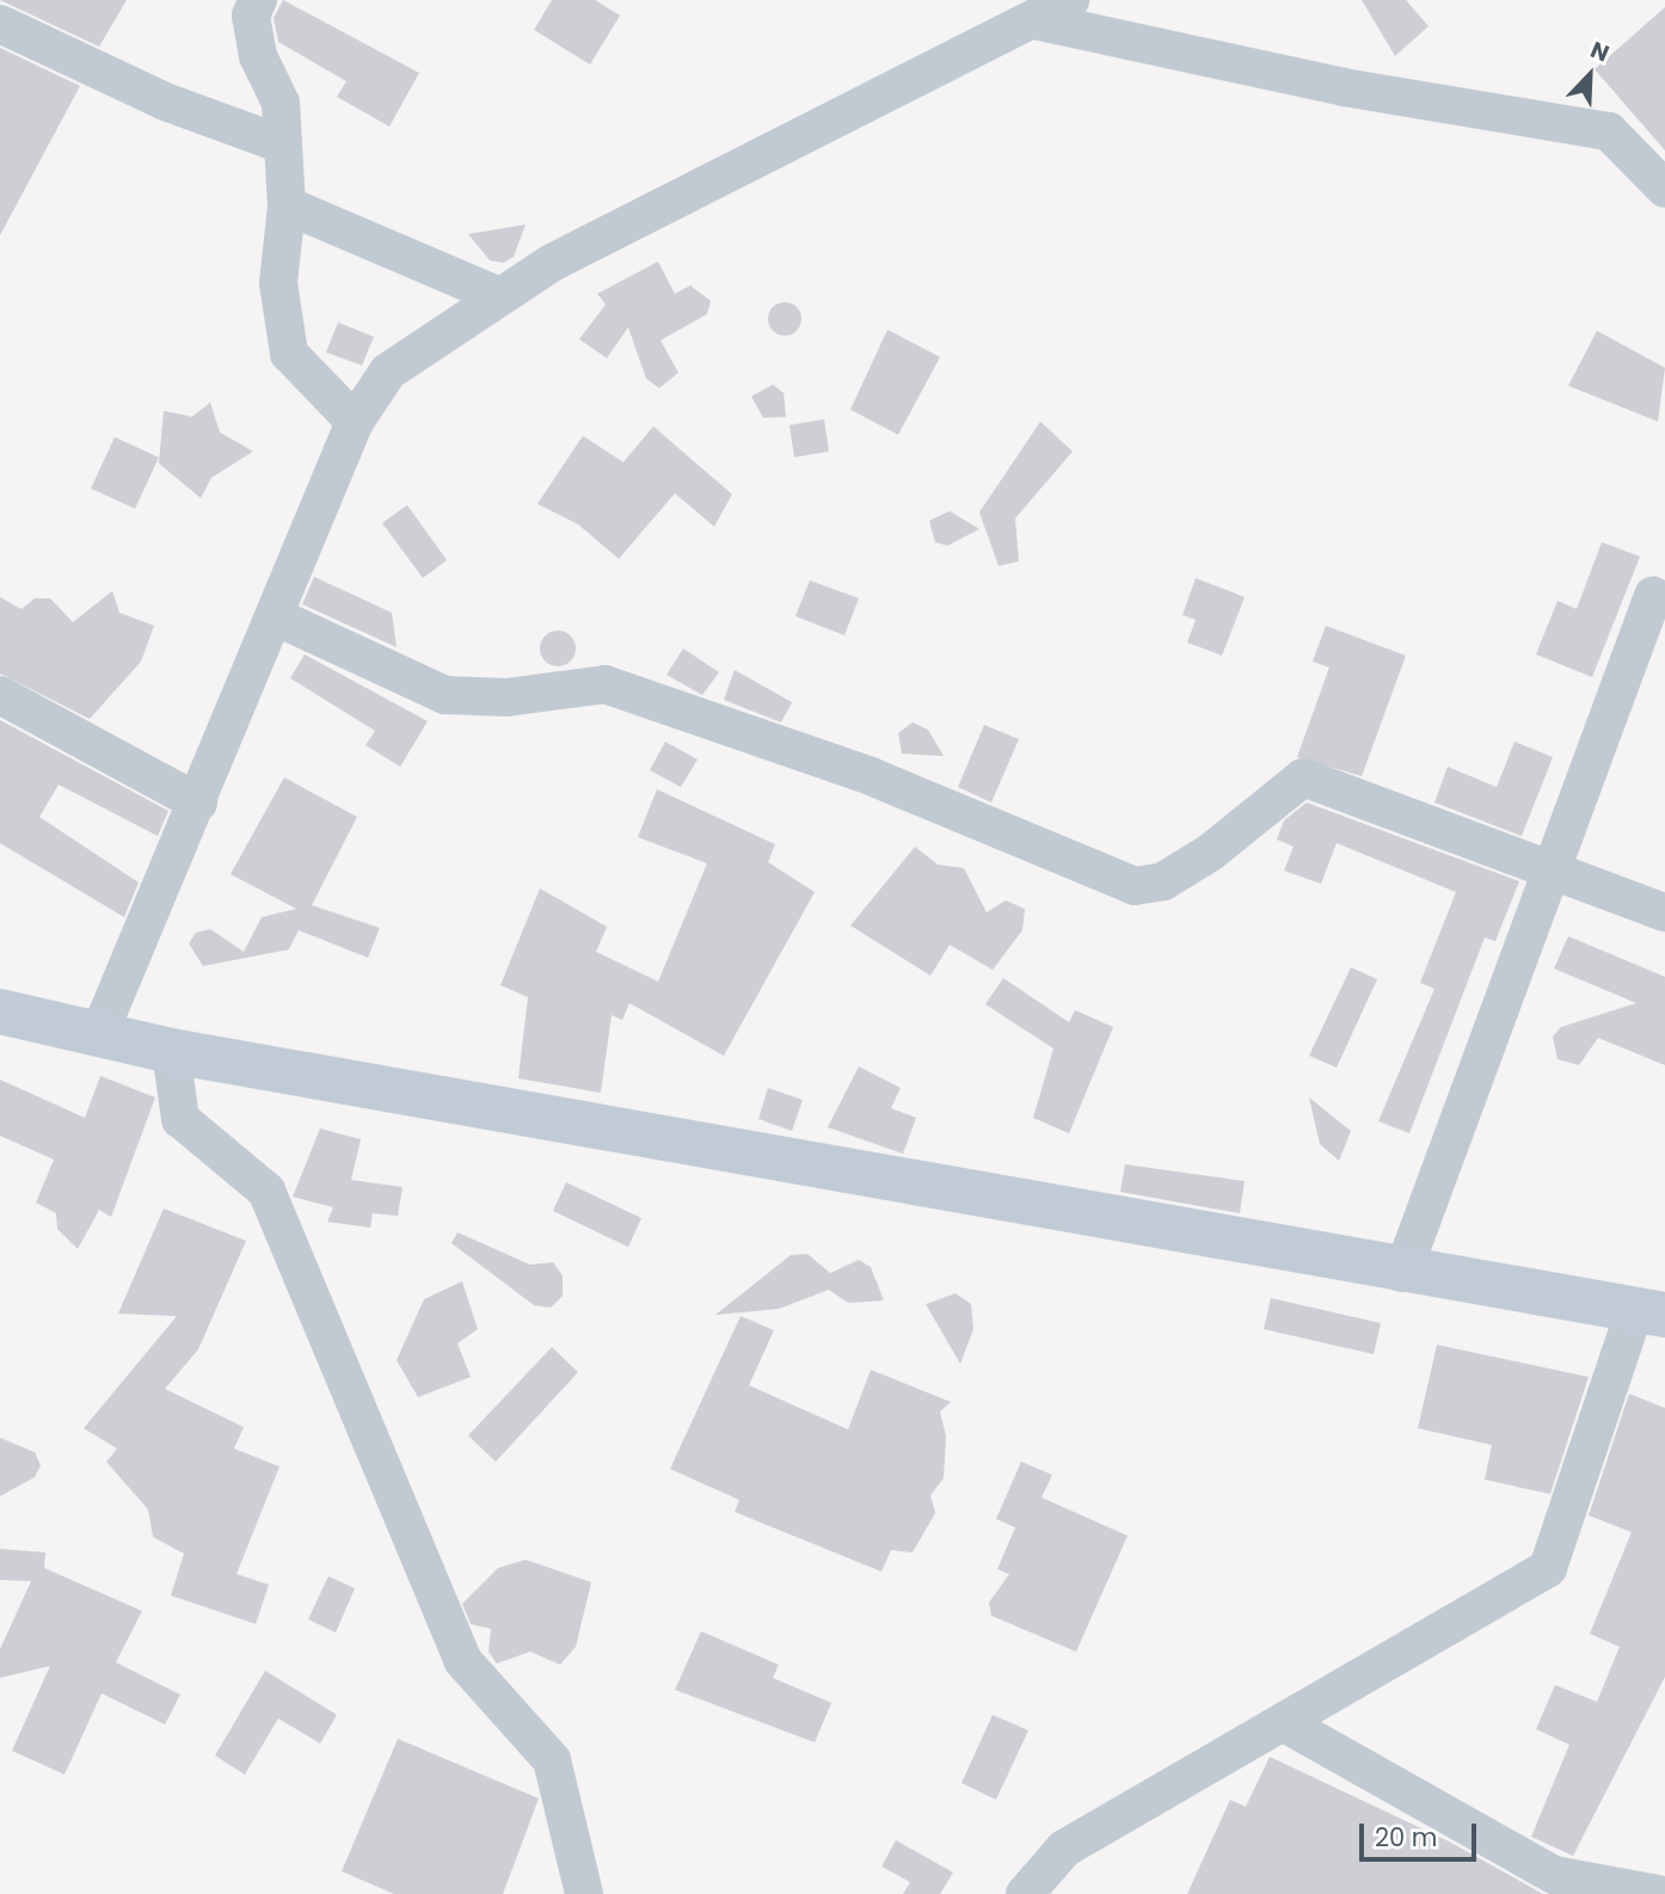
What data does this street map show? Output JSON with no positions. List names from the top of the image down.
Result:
{
  "scale_bar": "20 m",
  "north": "top right"
}
